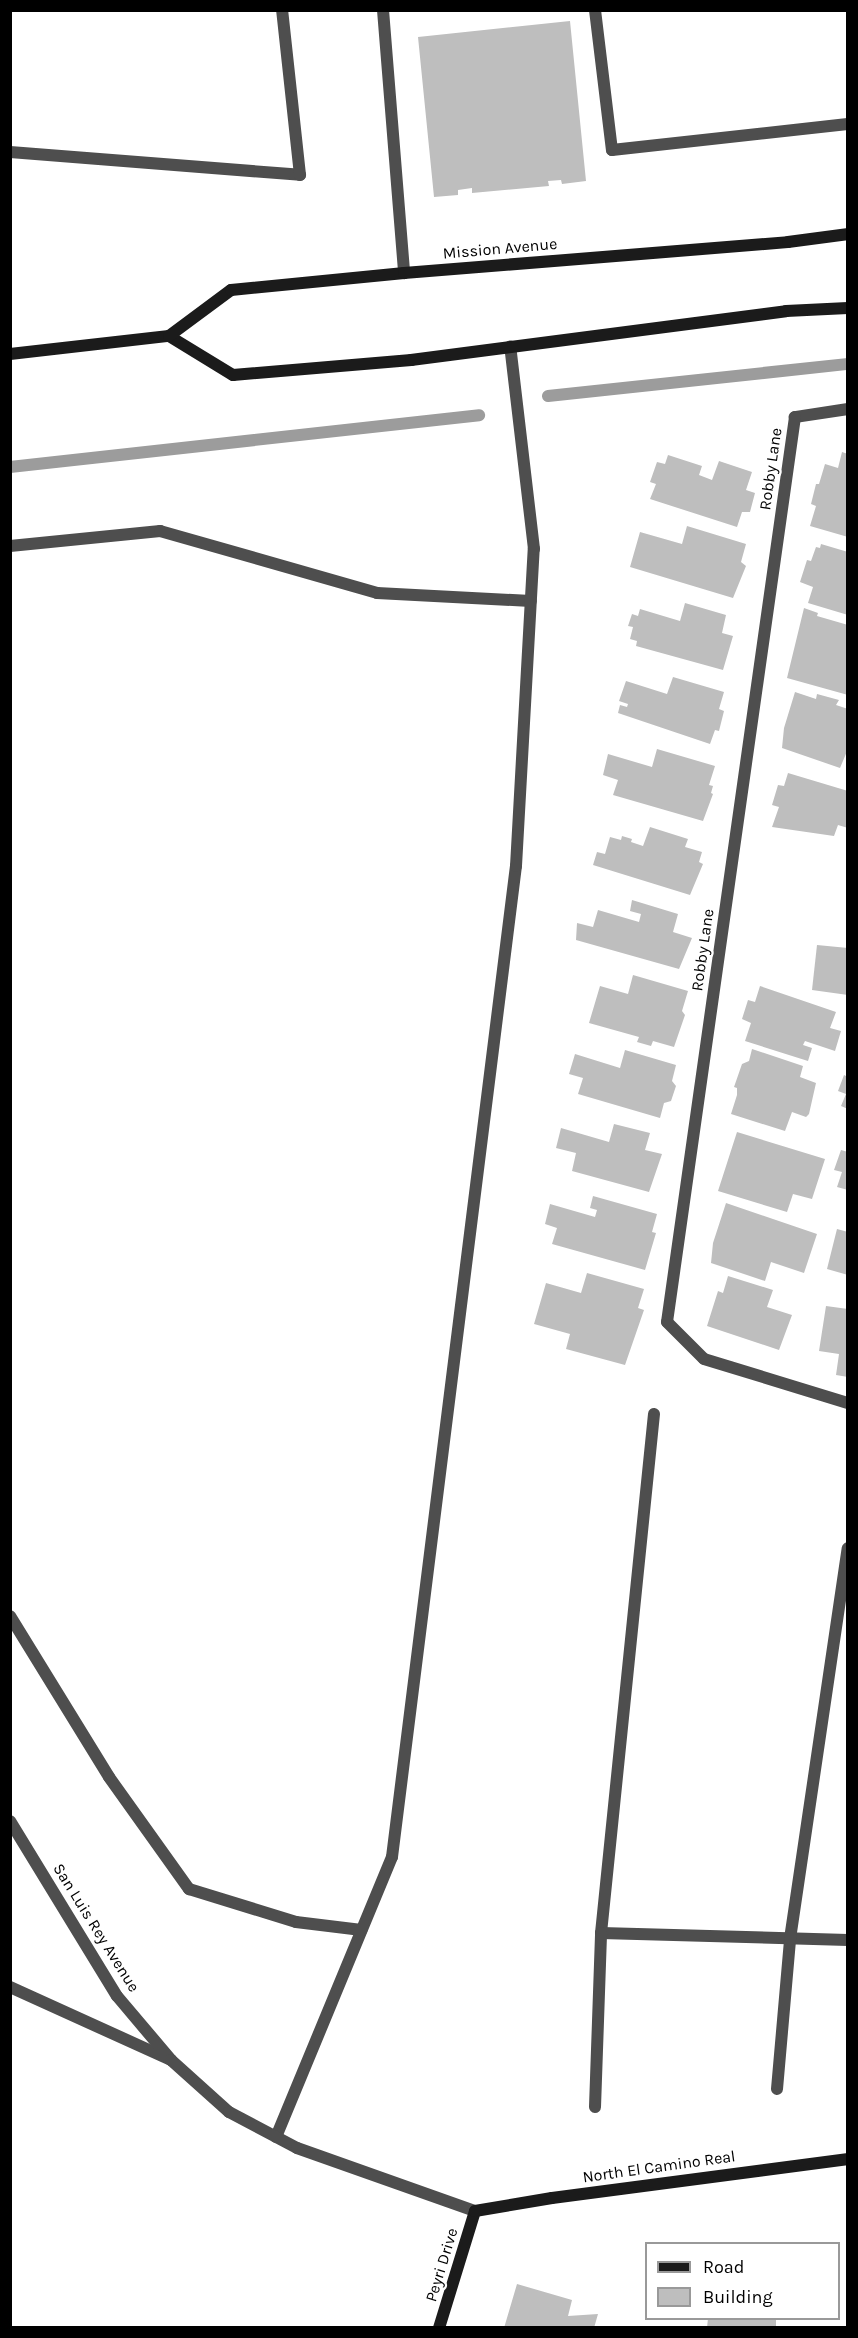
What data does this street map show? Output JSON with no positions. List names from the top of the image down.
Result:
{
  "streets": {
    "main road": ["Mission Avenue", "North El Camino Real", "Peyri Drive"],
    "street": ["Robby Lane", "San Luis Rey Avenue"]
  },
  "crossings": [
    ["San Luis Rey Avenue", "North El Camino Real"],
    ["San Luis Rey Avenue", "Peyri Drive"],
    ["North El Camino Real", "Peyri Drive"]
  ],
  "legend": ["Road", "Building"]
}
